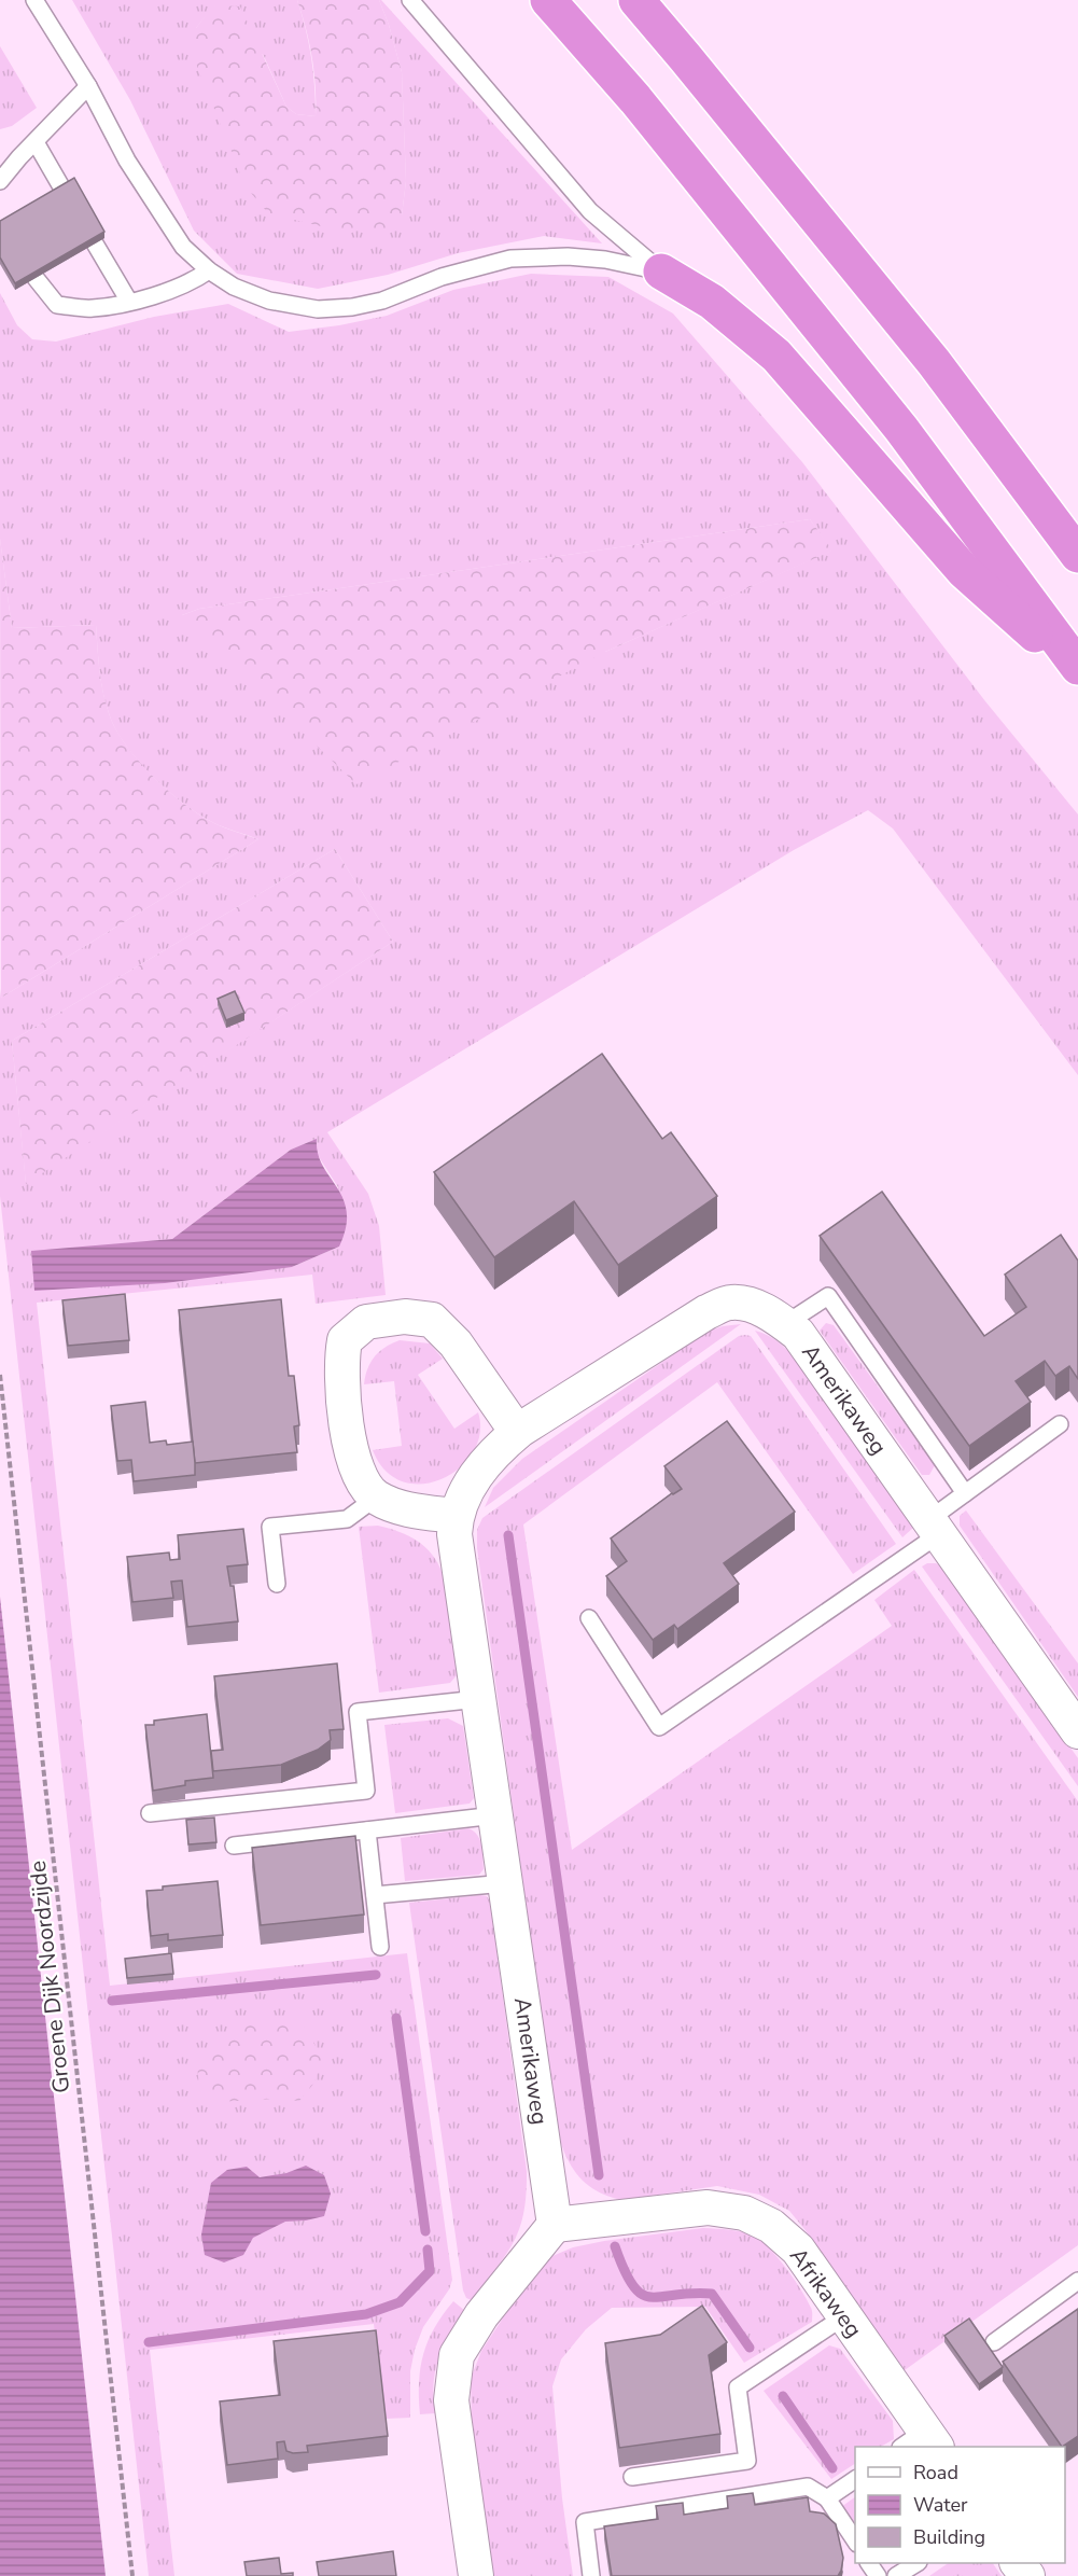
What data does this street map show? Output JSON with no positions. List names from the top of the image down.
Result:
{
  "streets": {
    "street": ["Amerikaweg", "Afrikaweg"],
    "path": ["Groene Dijk Noordzijde"]
  },
  "crossings": [
    ["Amerikaweg", "Afrikaweg"]
  ],
  "legend": ["Road", "Water", "Building"]
}
